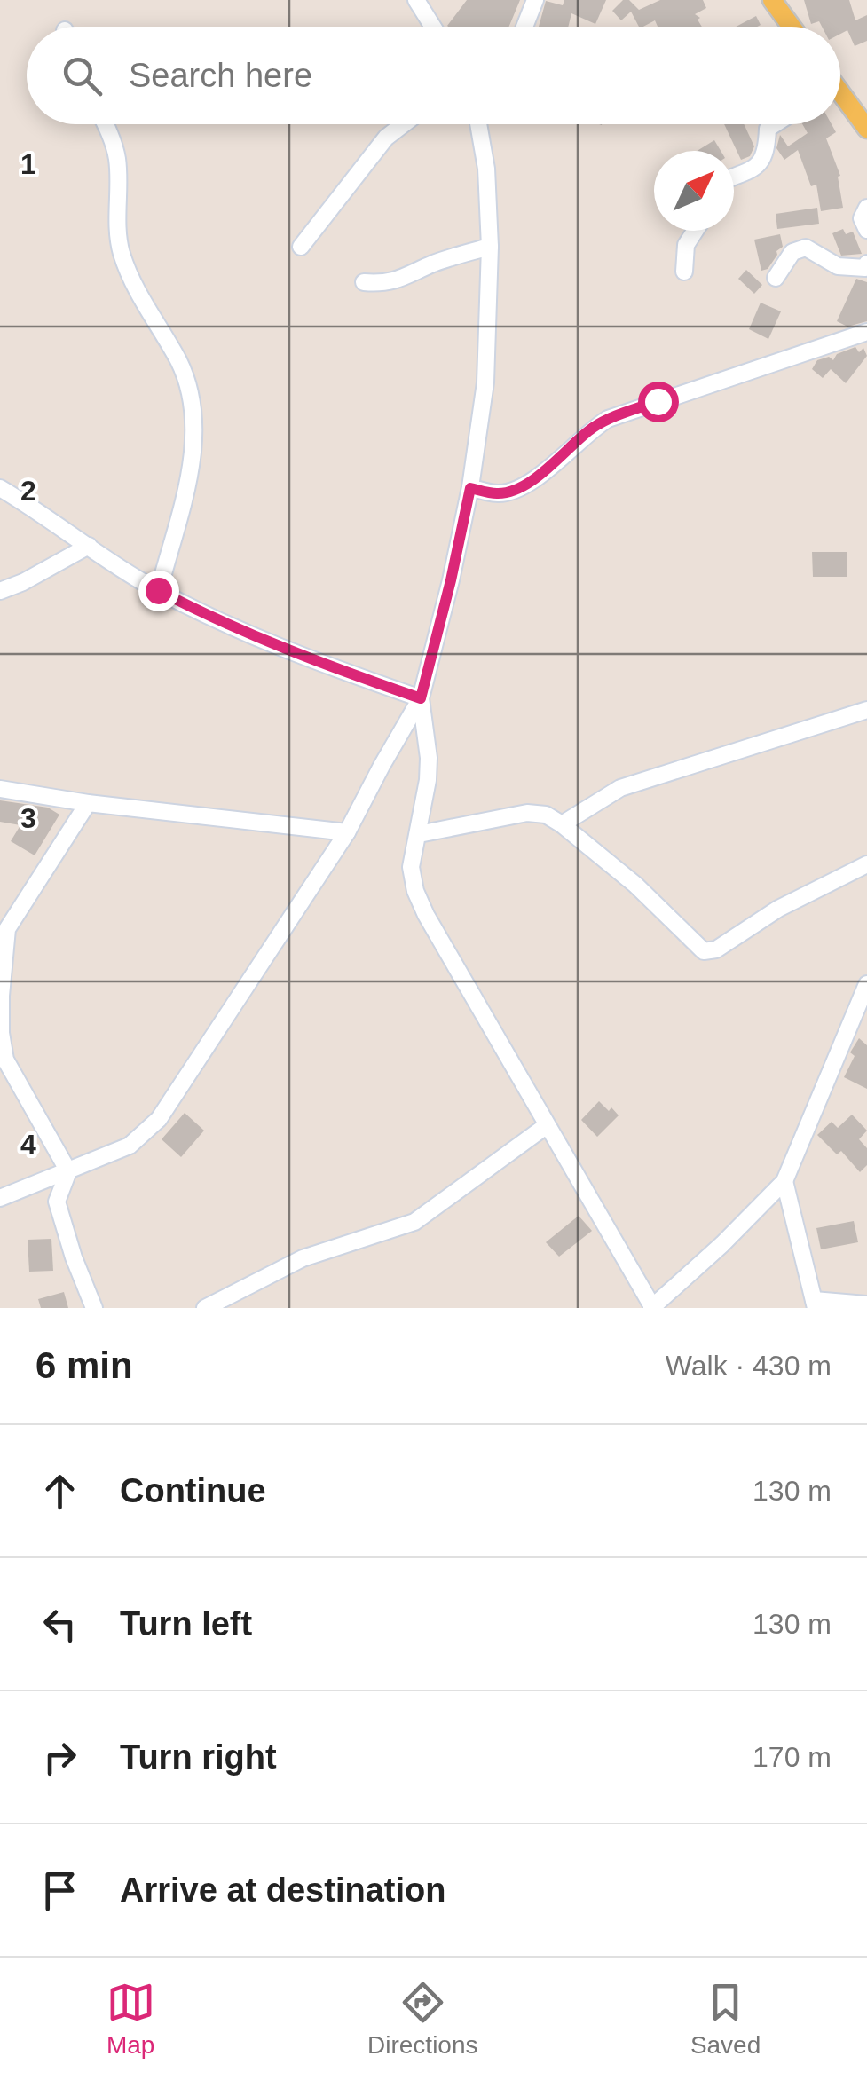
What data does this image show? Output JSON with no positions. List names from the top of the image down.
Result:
{
  "north": "top right",
  "page": {
    "search": "Search here",
    "heading": ["6 min", "Walk · 430 m"],
    "list": [
      ["Continue", "130 m"],
      ["Turn left", "130 m"],
      ["Turn right", "170 m"],
      "Arrive at destination"
    ],
    "nav": ["Map", "Directions", "Saved"]
  },
  "grid": {
    "rows": [
      "1",
      "2",
      "3",
      "4"
    ]
  }
}
